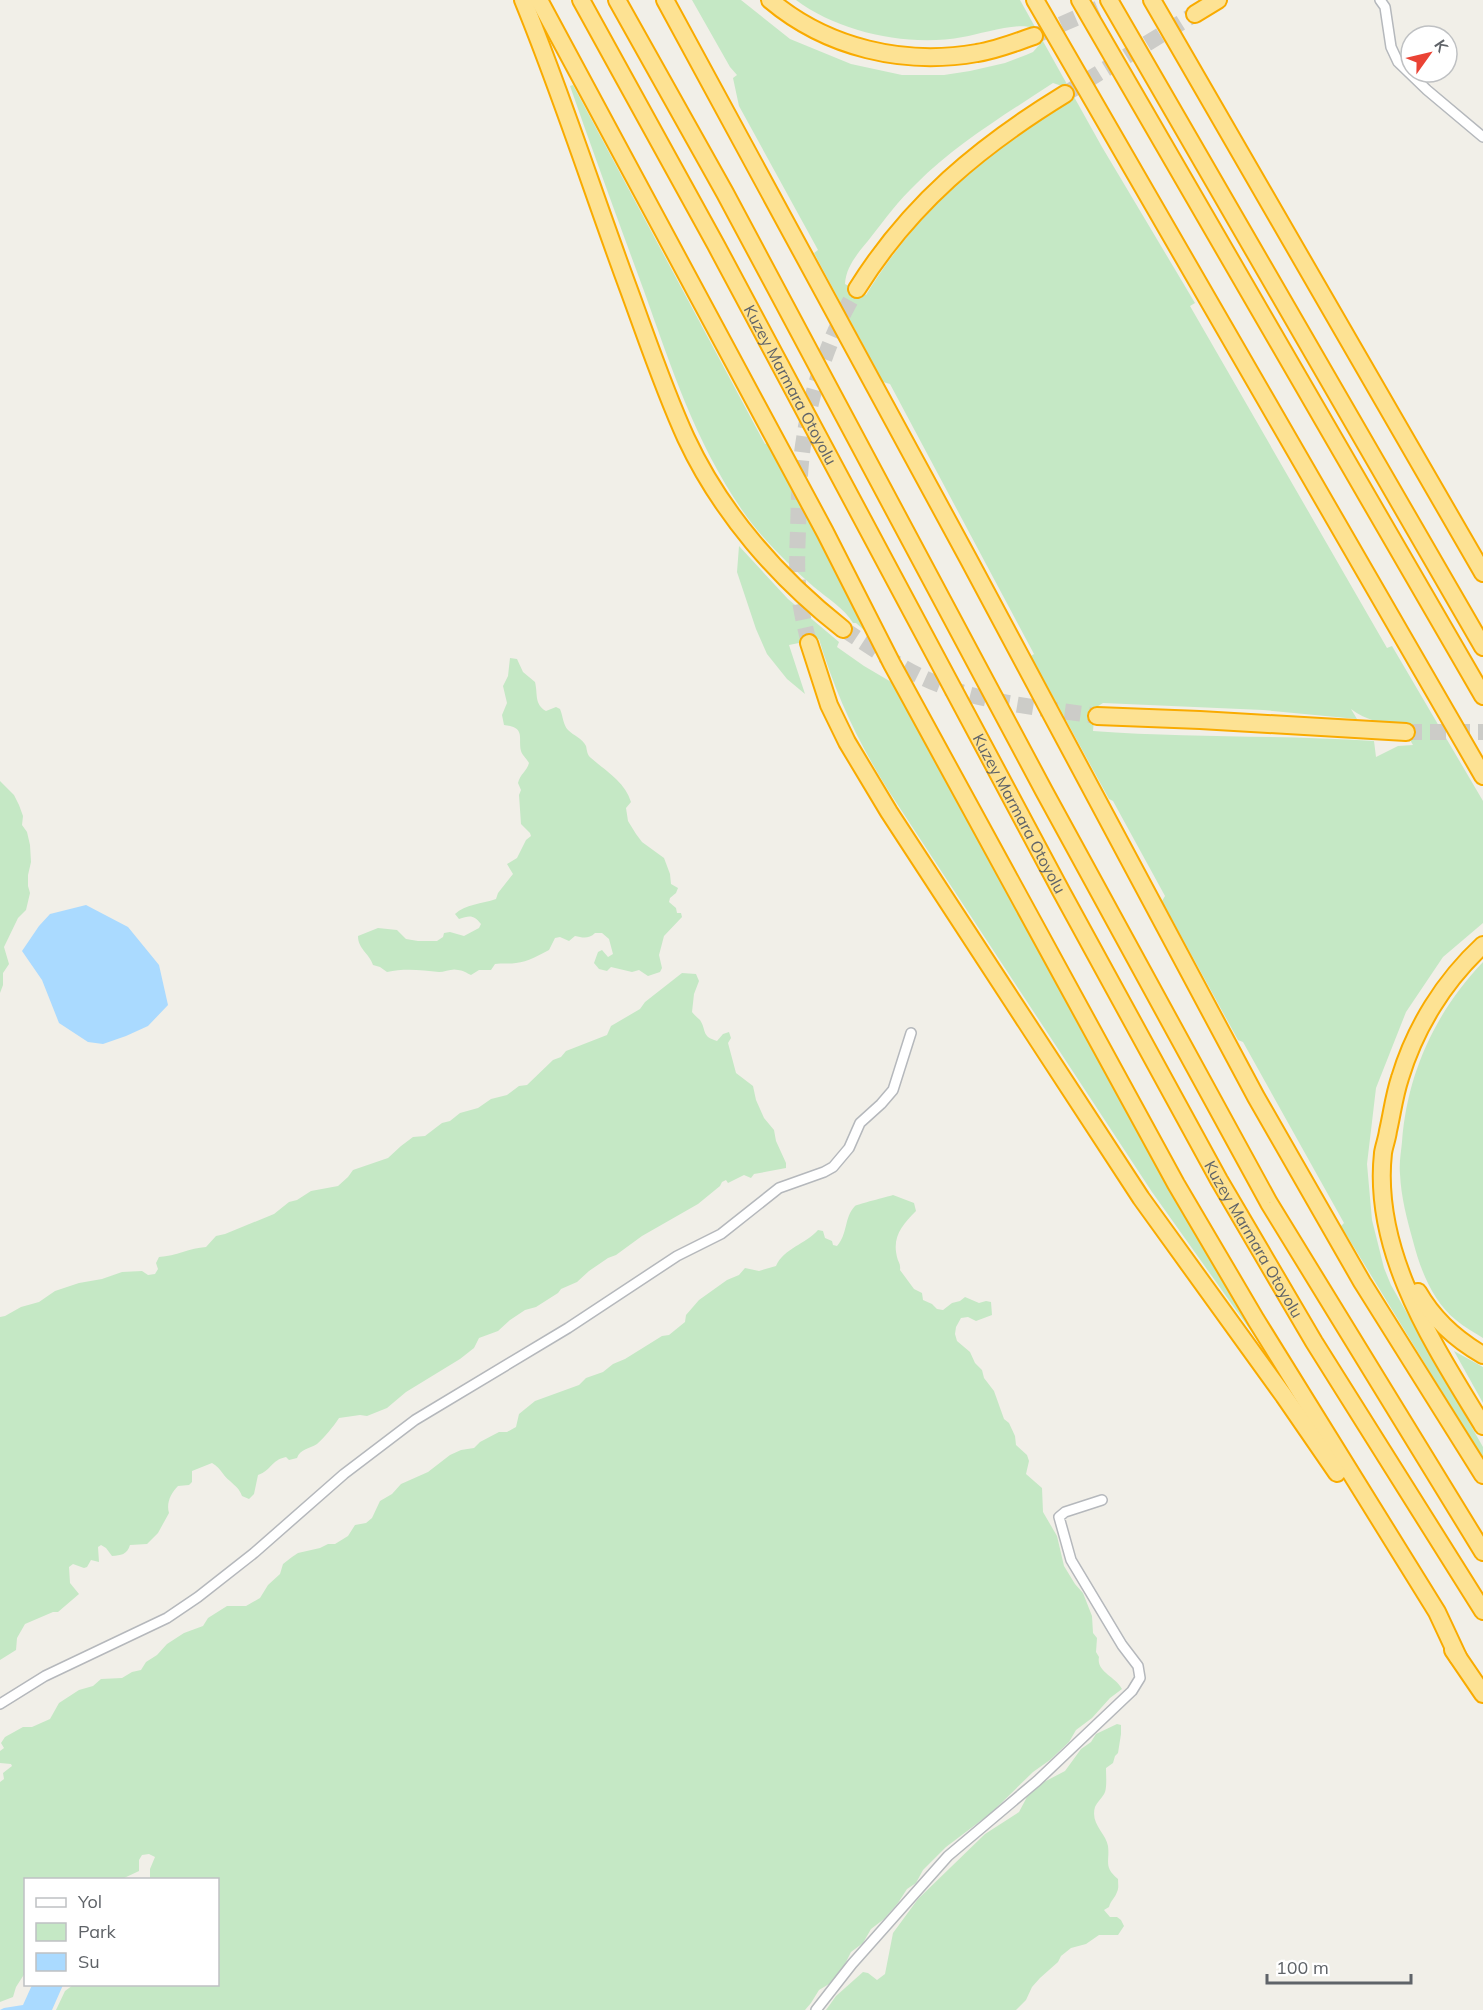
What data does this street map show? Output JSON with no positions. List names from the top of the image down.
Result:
{
  "streets": {
    "highway": ["Kuzey Marmara Otoyolu"]
  },
  "legend": ["Yol", "Park", "Su"],
  "scale_bar": "100 m",
  "north": "top right"
}
